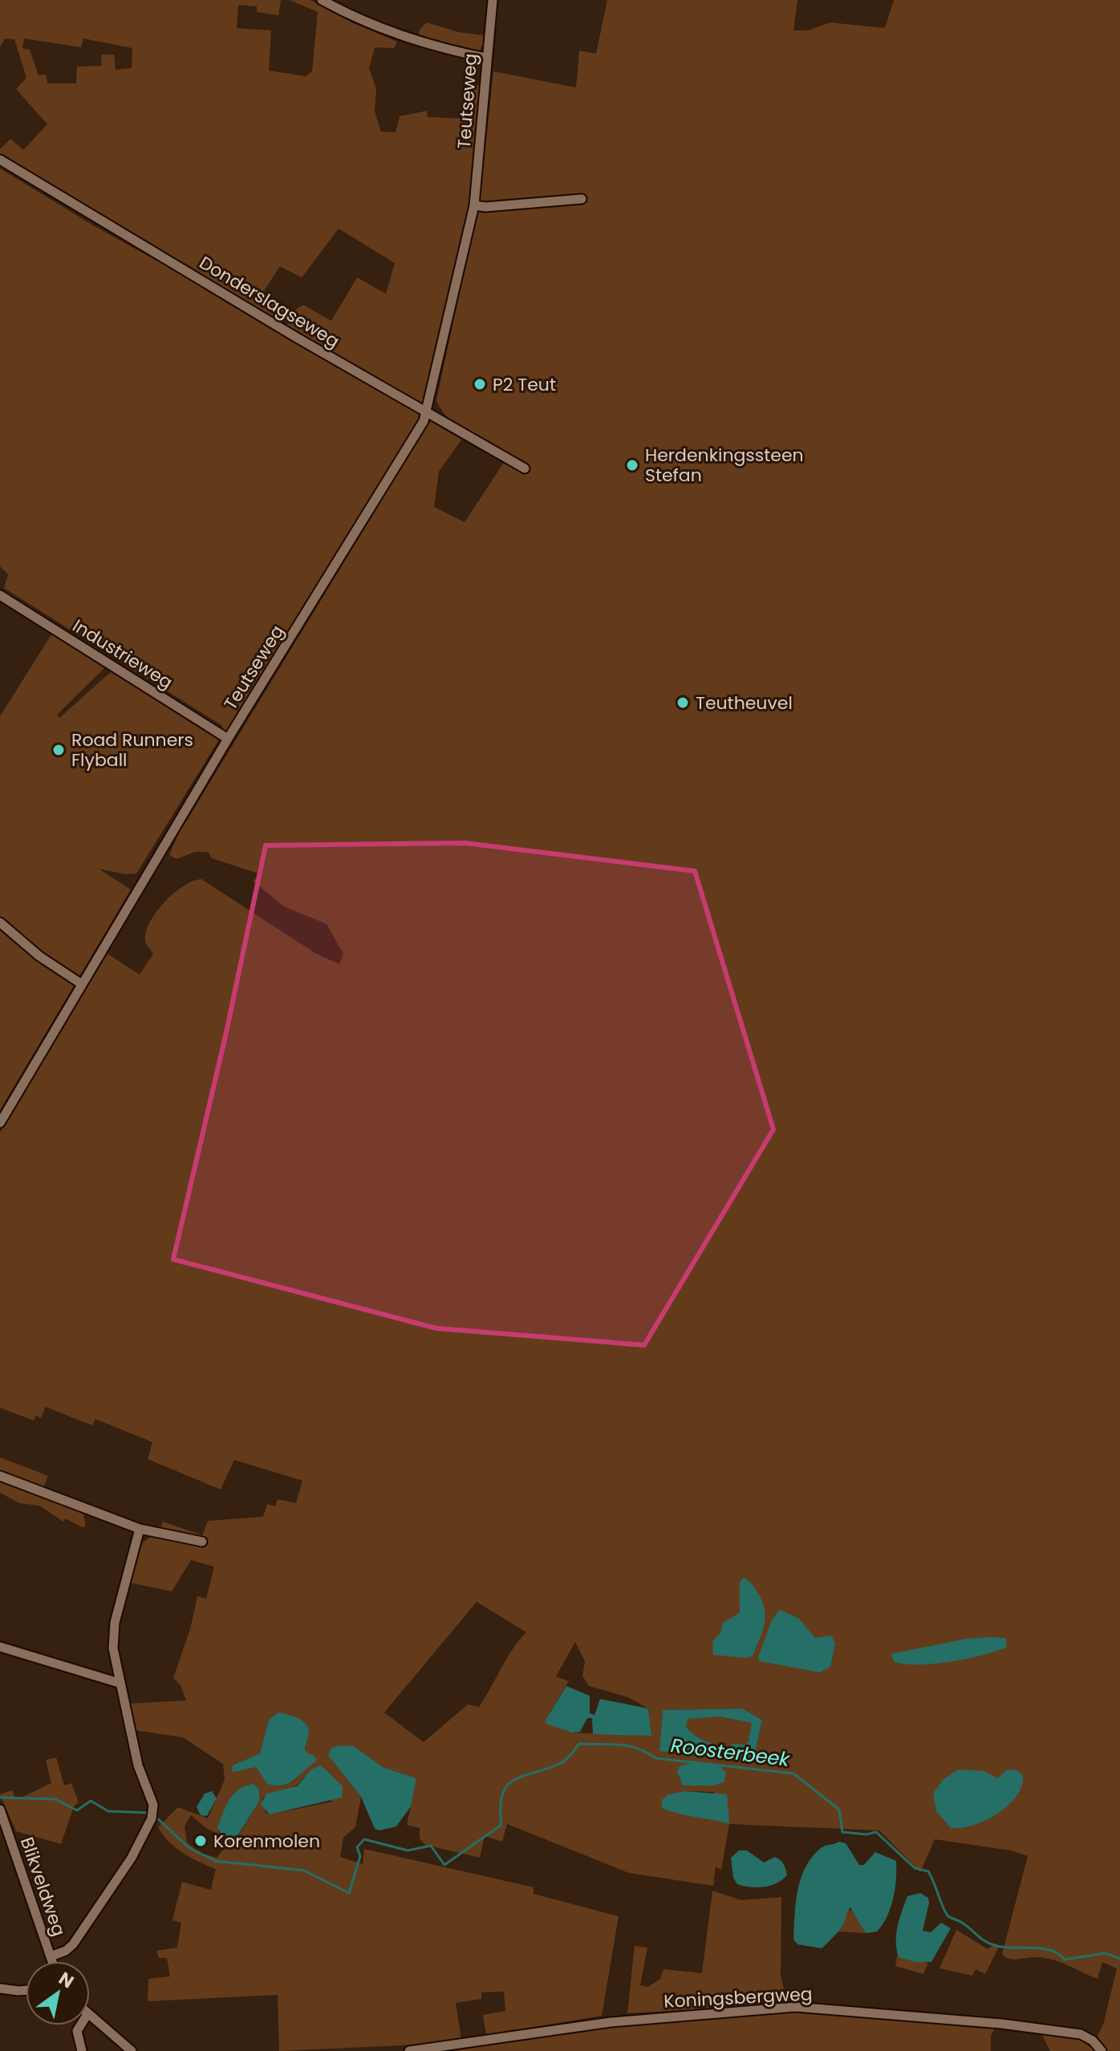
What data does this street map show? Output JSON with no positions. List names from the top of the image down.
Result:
{
  "streets": {
    "street": [
      "Teutseweg",
      "Donderslagseweg",
      "Industrieweg",
      "Blikveldweg",
      "Koningsbergweg"
    ]
  },
  "crossings": [
    ["Teutseweg", "Donderslagseweg"],
    ["Teutseweg", "Industrieweg"]
  ],
  "water": ["Roosterbeek"],
  "places": [
    "P2 Teut",
    "Herdenkingssteen Stefan",
    "Teutheuvel",
    "Road Runners Flyball",
    "Korenmolen"
  ],
  "north": "top right"
}
